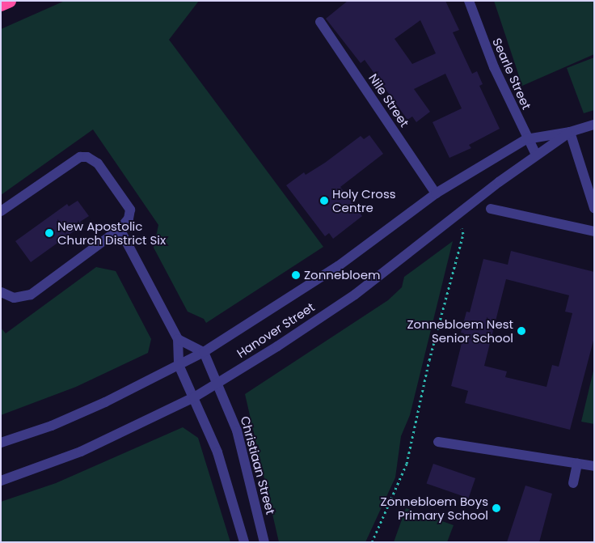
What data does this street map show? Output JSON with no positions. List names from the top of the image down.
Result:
{
  "streets": {
    "street": [
      "Searle Street",
      "Nile Street",
      "Hanover Street",
      "Christiaan Street"
    ]
  },
  "crossings": [
    ["Searle Street", "Hanover Street"],
    ["Nile Street", "Hanover Street"],
    ["Hanover Street", "Christiaan Street"]
  ],
  "places": [
    "Holy Cross Centre",
    "New Apostolic Church District Six",
    "Zonnebloem",
    "Zonnebloem Nest Senior School",
    "Zonnebloem Boys Primary School"
  ]
}
